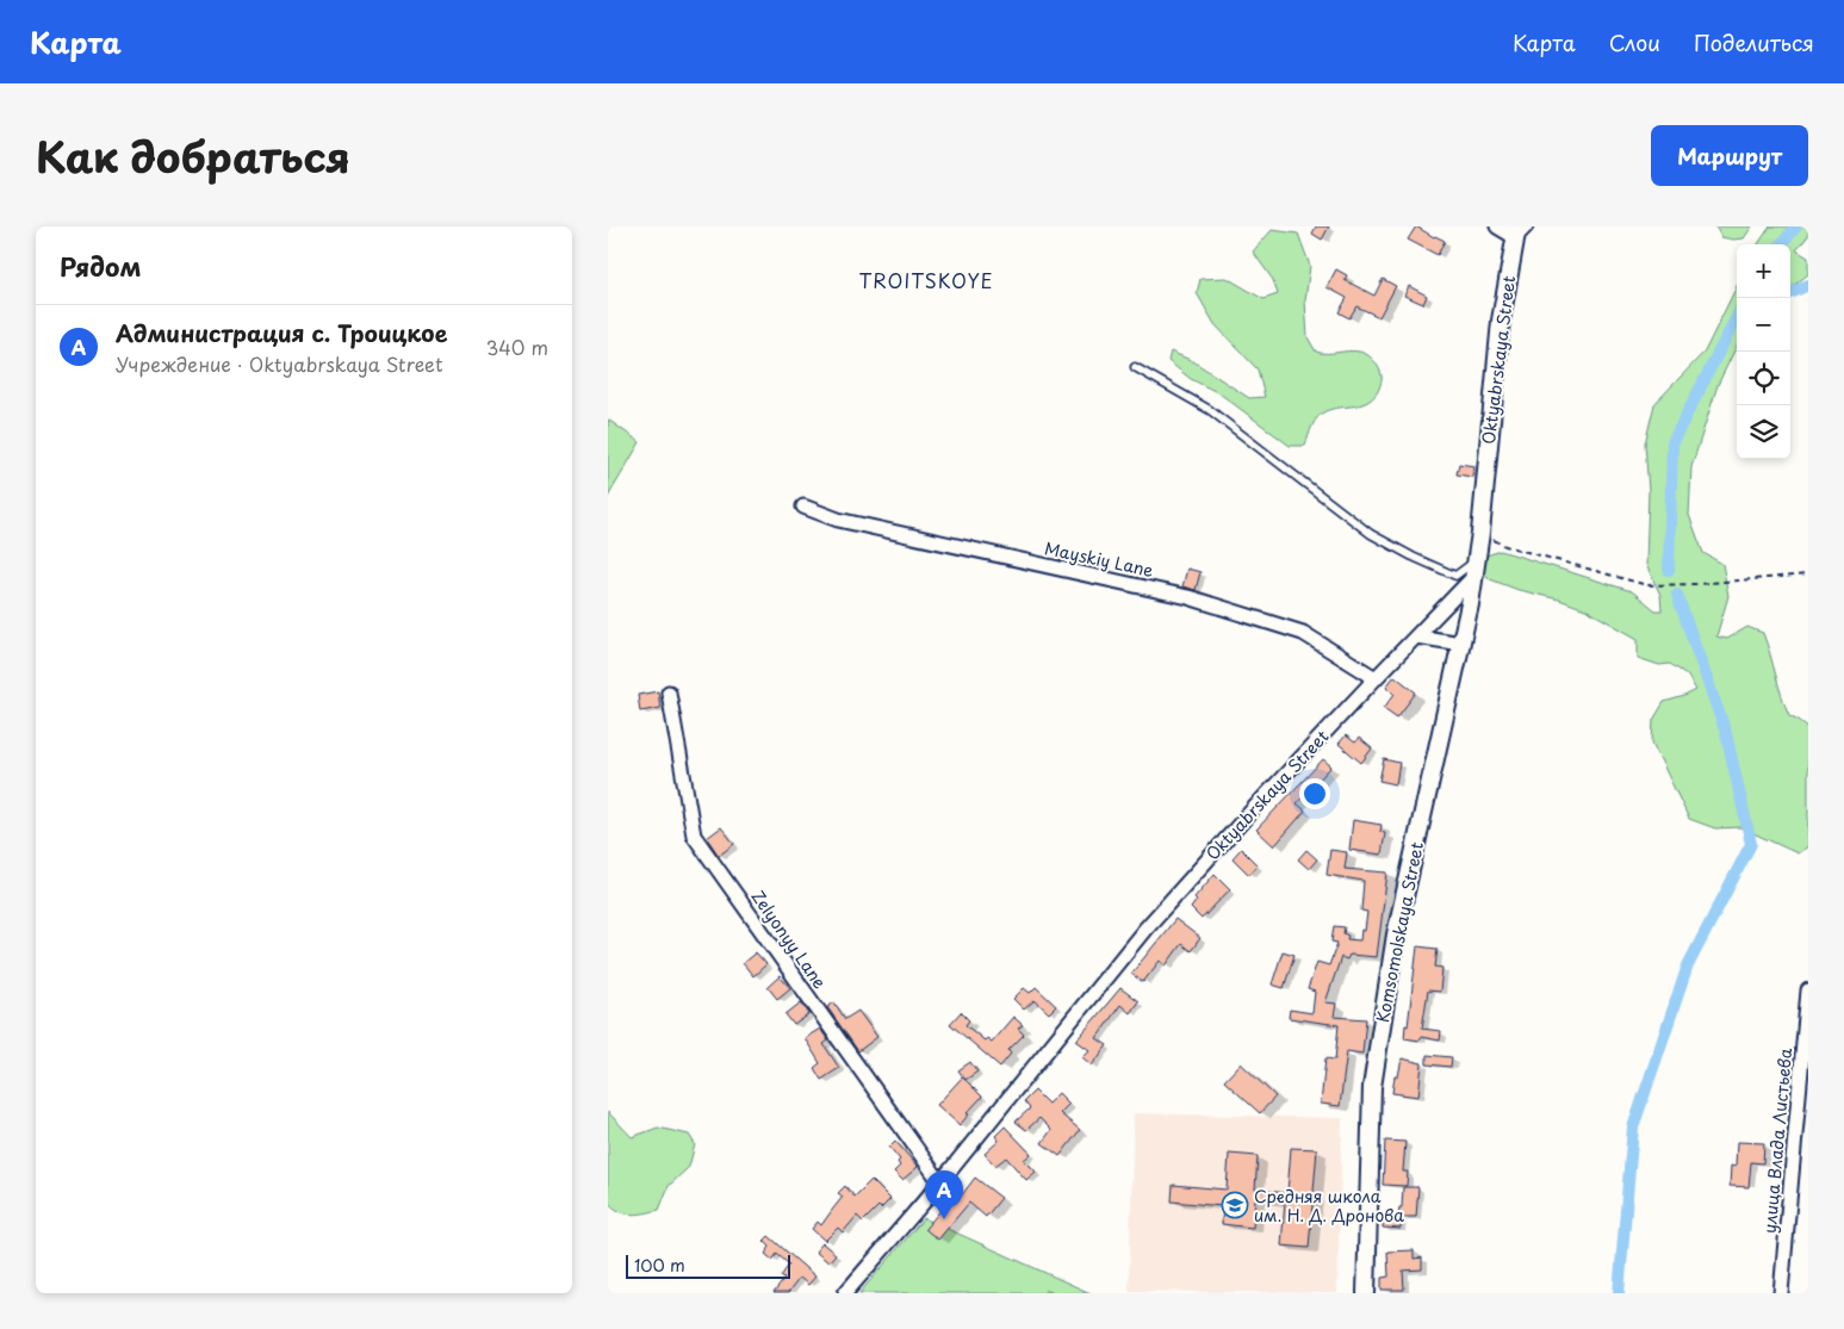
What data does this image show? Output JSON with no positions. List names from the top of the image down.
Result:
{
  "streets": {
    "street": [
      "Oktyabrskaya Street",
      "Mayskiy Lane",
      "Komsomolskaya Street",
      "Zelyonyy Lane",
      "улица Влада Листьева"
    ]
  },
  "crossings": [
    ["Oktyabrskaya Street", "Mayskiy Lane"],
    ["Oktyabrskaya Street", "Komsomolskaya Street"],
    ["Oktyabrskaya Street", "Zelyonyy Lane"]
  ],
  "districts": ["TROITSKOYE"],
  "places": {
    "school or university": ["Средняя школа им. Н. Д. Дронова"]
  },
  "scale_bar": "100 m",
  "page": {
    "header": "Карта",
    "nav": ["Карта", "Слои", "Поделиться"],
    "title": "Как добраться",
    "buttons": "Маршрут",
    "heading": "Рядом",
    "map_buttons": ["+", "−"],
    "list": [
      {
        "mark": "A",
        "name": "Администрация с. Троицкое",
        "note": "Учреждение · Oktyabrskaya Street",
        "value": "340 m"
      }
    ],
    "pins": "A",
    "scale": "100 m"
  }
}
